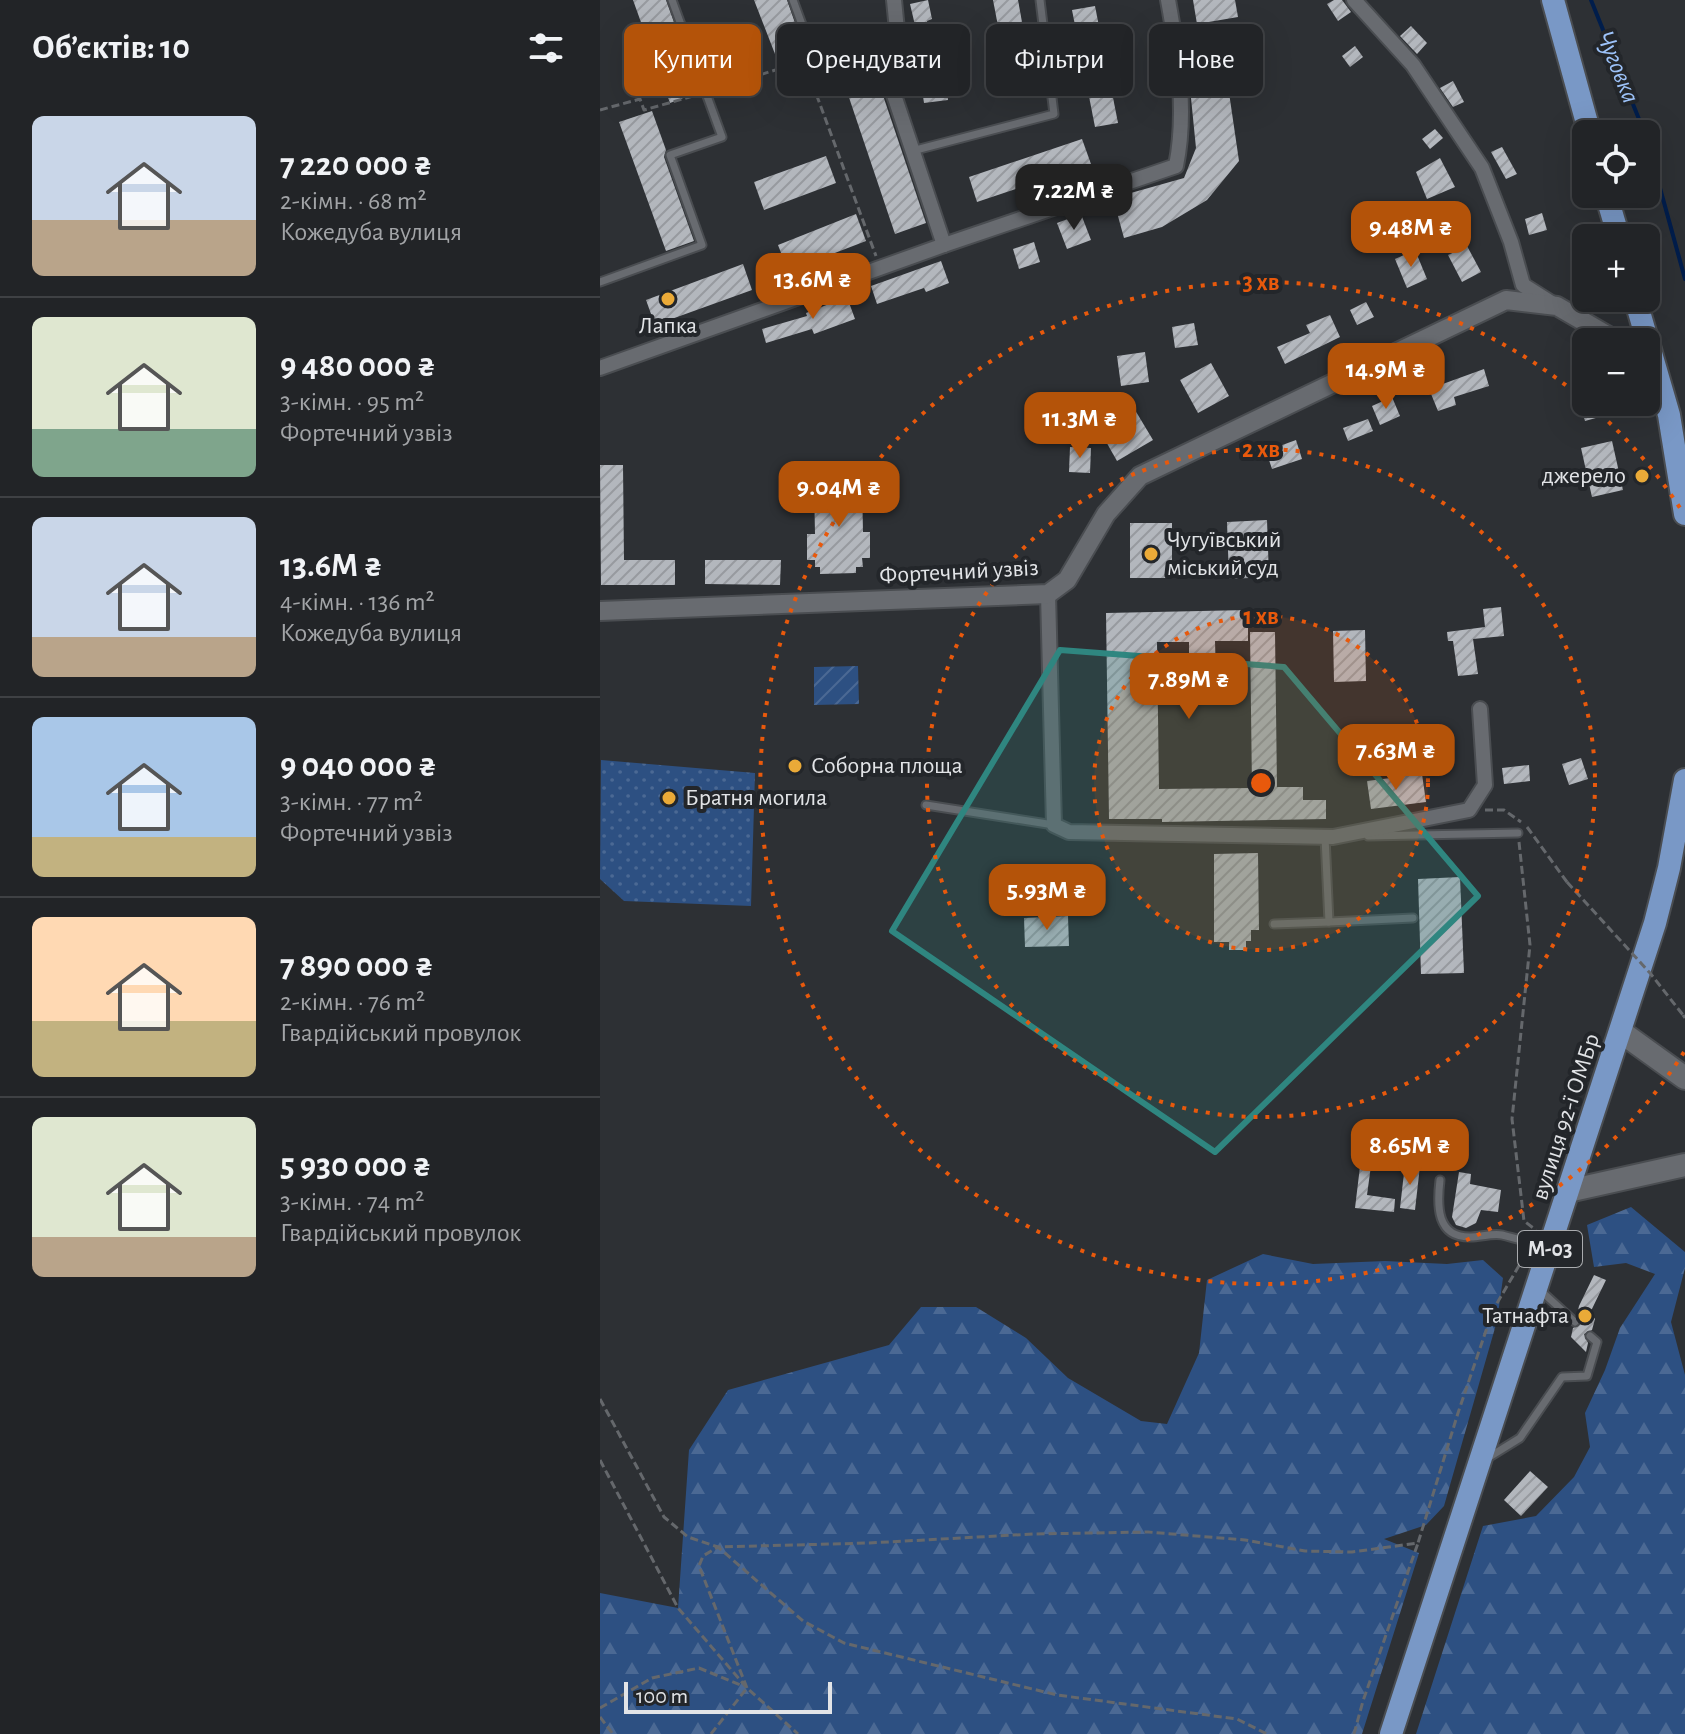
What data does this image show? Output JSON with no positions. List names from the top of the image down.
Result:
{
  "streets": {
    "highway": ["вулиця 92-ї ОМБр", "М-03"],
    "street": ["Фортечний узвіз"]
  },
  "crossings": [
    ["вулиця 92-ї ОМБр", "М-03"]
  ],
  "water": ["Чуговка"],
  "places": [
    "Лапка",
    "джерело",
    "Чугуївський міський суд",
    "Соборна площа",
    "Братня могила",
    "Татнафта"
  ],
  "scale_bar": "100 m",
  "page": {
    "heading": "Об’єктів: 10",
    "chip": [
      "Купити",
      "Орендувати",
      "Фільтри",
      "Нове"
    ],
    "list": [
      {
        "name": "7 220 000 ₴",
        "note": "2-кімн. · 68 m² · Кожедуба вулиця"
      },
      {
        "name": "9 480 000 ₴",
        "note": "3-кімн. · 95 m² · Фортечний узвіз"
      },
      {
        "name": "13.6M ₴",
        "note": "4-кімн. · 136 m² · Кожедуба вулиця"
      },
      {
        "name": "9 040 000 ₴",
        "note": "3-кімн. · 77 m² · Фортечний узвіз"
      },
      {
        "name": "7 890 000 ₴",
        "note": "2-кімн. · 76 m² · Гвардійський провулок"
      },
      {
        "name": "5 930 000 ₴",
        "note": "3-кімн. · 74 m² · Гвардійський провулок"
      }
    ],
    "map_buttons": ["+", "−"],
    "price": [
      "7.22M ₴",
      "9.48M ₴",
      "13.6M ₴",
      "14.9M ₴",
      "11.3M ₴",
      "9.04M ₴",
      "7.89M ₴",
      "7.63M ₴",
      "5.93M ₴",
      "8.65M ₴"
    ],
    "scale": "100 m"
  },
  "rings": ["3 хв", "2 хв", "1 хв"]
}
